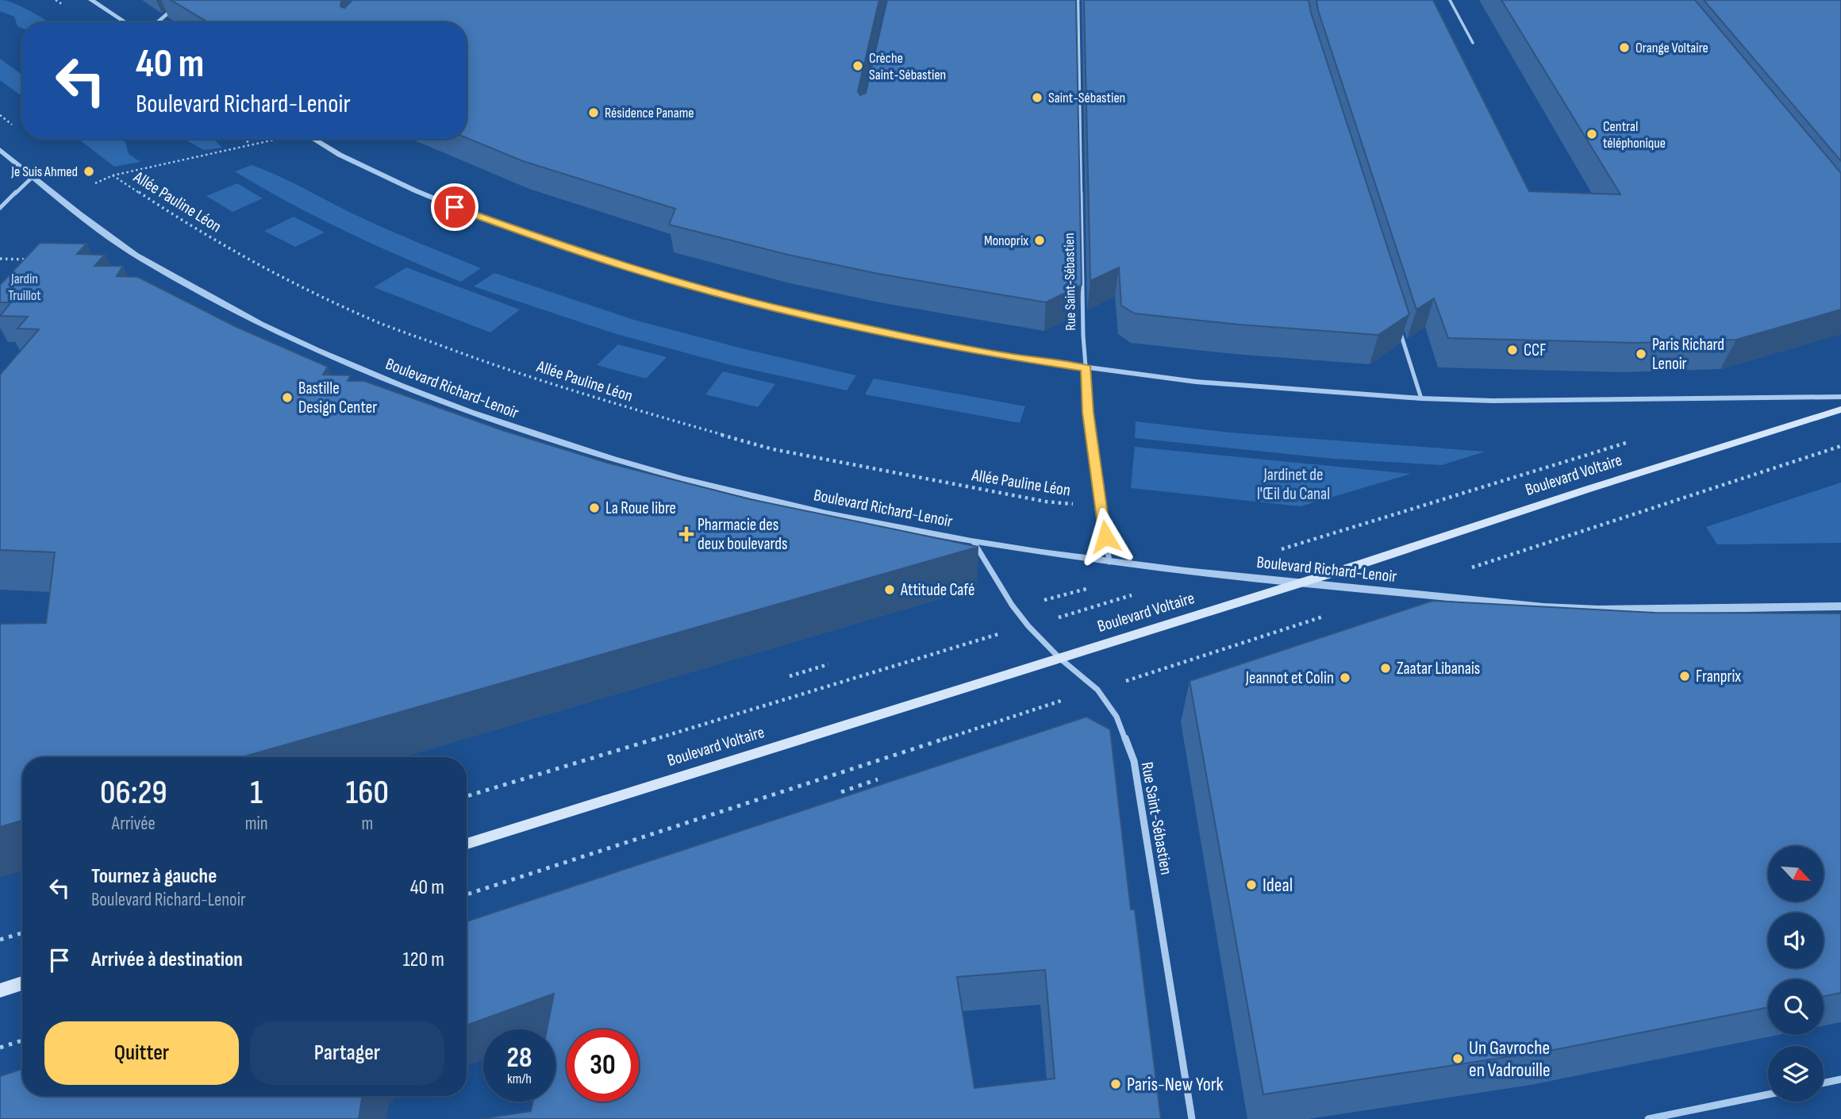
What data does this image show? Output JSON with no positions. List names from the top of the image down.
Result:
{
  "streets": {
    "main road": ["Boulevard Voltaire"],
    "street": ["Rue Saint-Sébastien", "Boulevard Richard-Lenoir"],
    "path": ["Allée Pauline Léon"]
  },
  "crossings": [
    ["Rue Saint-Sébastien", "Boulevard Richard-Lenoir"],
    ["Rue Saint-Sébastien", "Boulevard Voltaire"],
    ["Boulevard Richard-Lenoir", "Boulevard Voltaire"]
  ],
  "parks": ["Jardin Truillot", "Jardinet de l'Œil du Canal"],
  "places": {
    "other": [
      "Orange Voltaire",
      "Crèche Saint-Sébastien",
      "Saint-Sébastien",
      "Résidence Paname",
      "Central téléphonique",
      "Je Suis Ahmed",
      "Monoprix",
      "CCF",
      "Paris Richard Lenoir",
      "Bastille Design Center",
      "La Roue libre",
      "Attitude Café",
      "Zaatar Libanais",
      "Franprix",
      "Jeannot et Colin",
      "Ideal",
      "Un Gavroche en Vadrouille",
      "Paris-New York"
    ],
    "health": ["Pharmacie des deux boulevards"]
  },
  "north": "bottom right",
  "page": {
    "turn": ["40 m", "Boulevard Richard-Lenoir"],
    "eta": [
      "06:29",
      "Arrivée",
      "1",
      "min",
      "160",
      "m"
    ],
    "list": [
      {
        "name": "Tournez à gauche",
        "note": "Boulevard Richard-Lenoir",
        "value": "40 m"
      },
      {
        "name": "Arrivée à destination",
        "value": "120 m"
      }
    ],
    "buttons": ["Quitter", "Partager"],
    "speed": "28 km/h",
    "limit": "30"
  }
}
